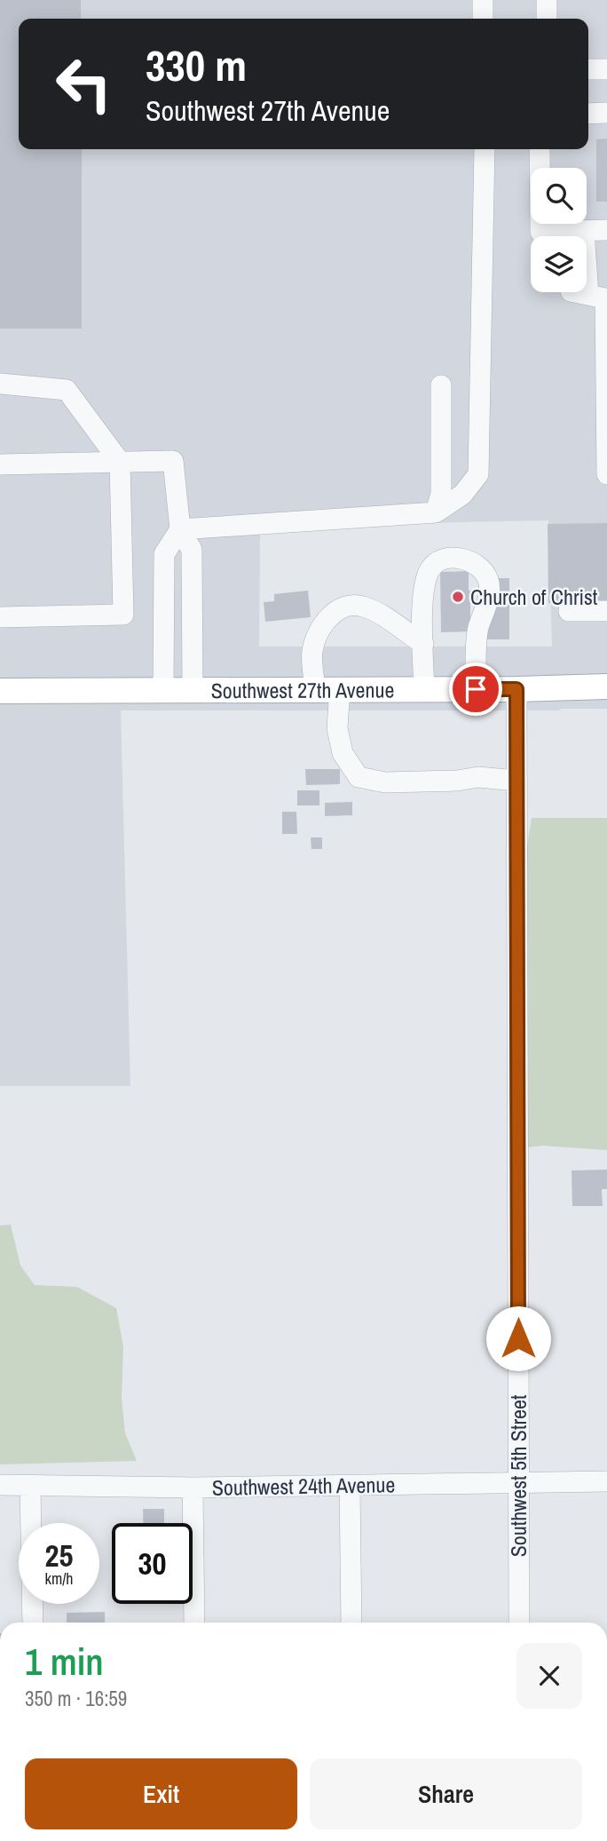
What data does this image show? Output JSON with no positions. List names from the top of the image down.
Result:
{
  "streets": {
    "main road": ["Southwest 27th Avenue"],
    "street": ["Southwest 5th Street", "Southwest 24th Avenue"]
  },
  "crossings": [
    ["Southwest 27th Avenue", "Southwest 5th Street"],
    ["Southwest 5th Street", "Southwest 24th Avenue"]
  ],
  "places": ["Church of Christ"],
  "page": {
    "turn": ["330 m", "Southwest 27th Avenue"],
    "speed": "25 km/h",
    "limit": "30",
    "heading": ["1 min", "350 m · 16:59"],
    "buttons": ["Exit", "Share"]
  }
}
